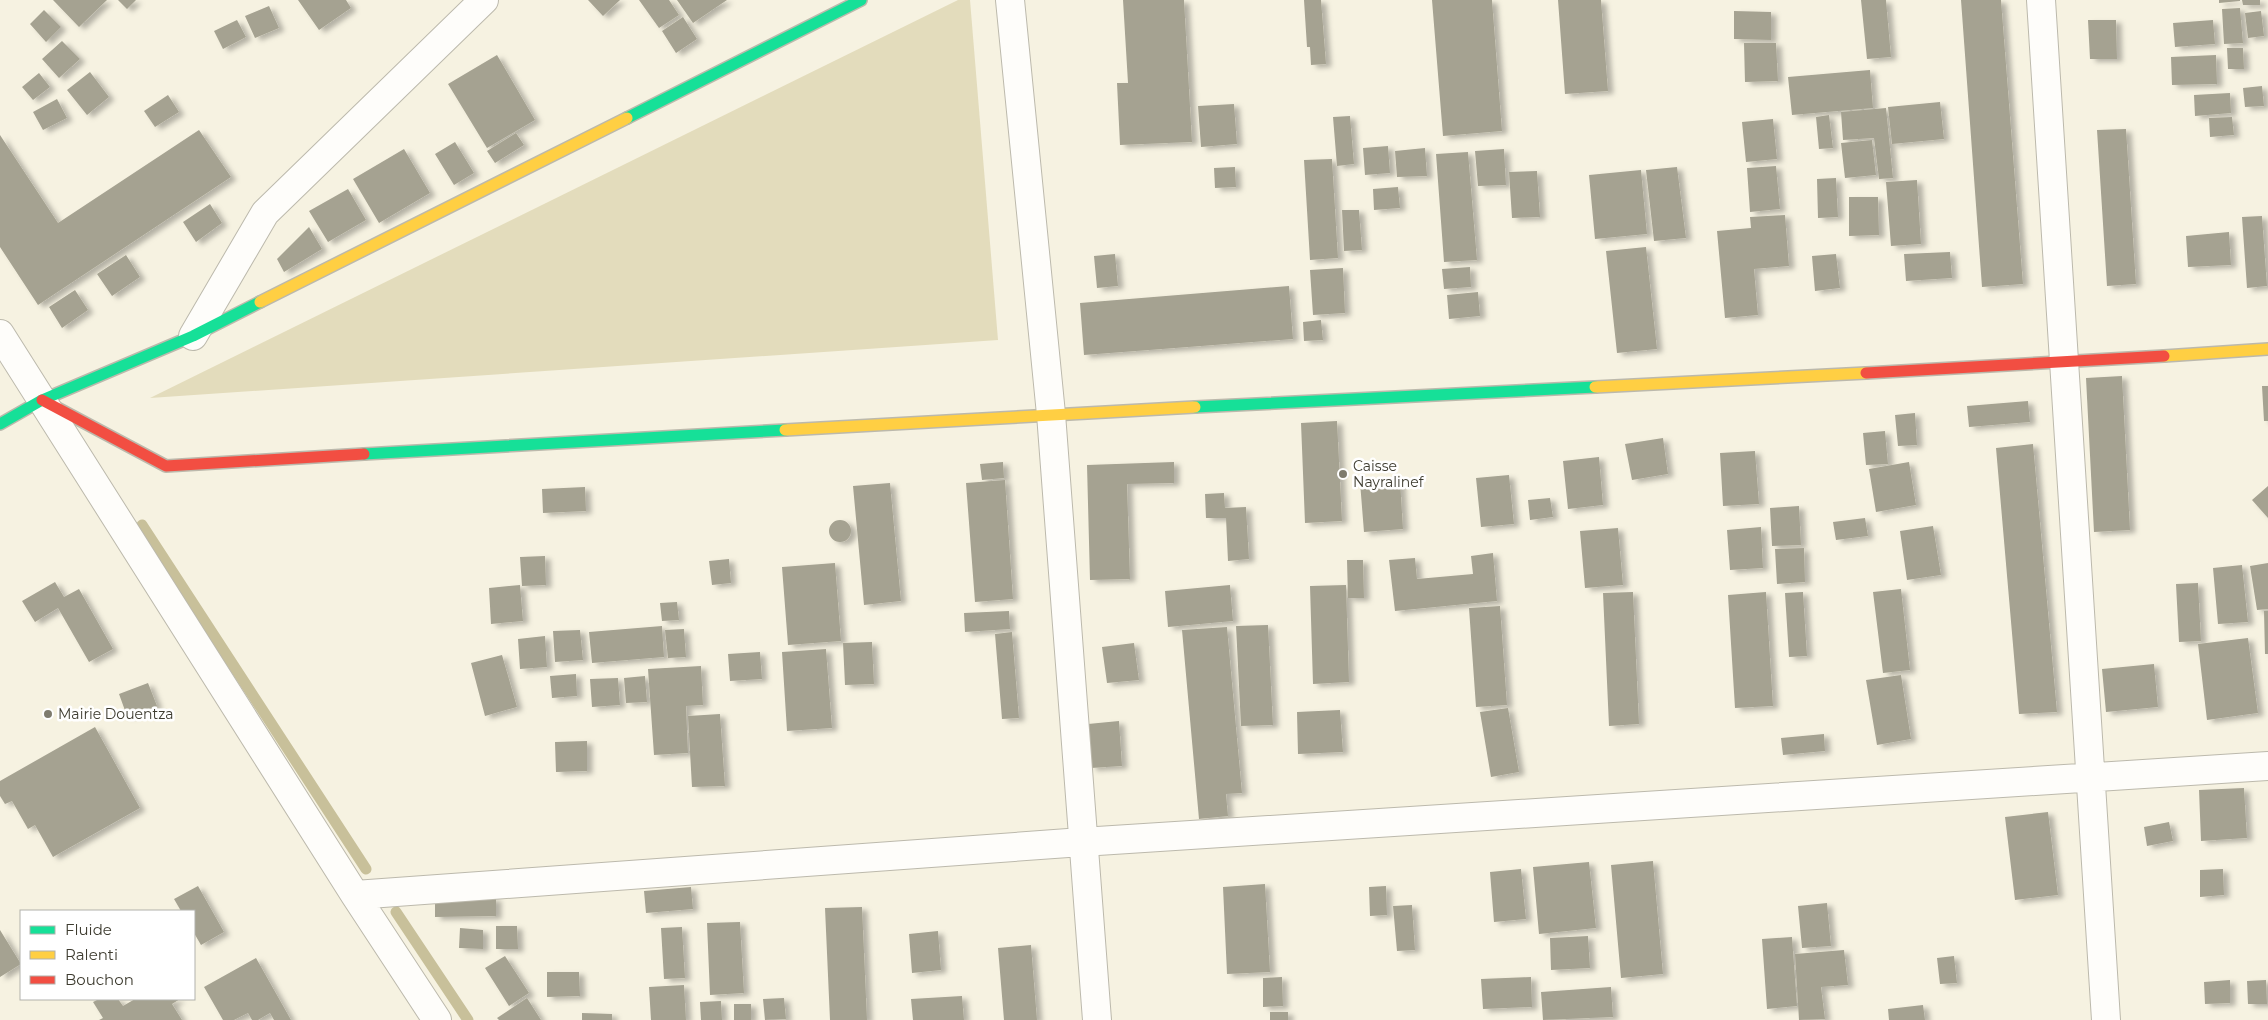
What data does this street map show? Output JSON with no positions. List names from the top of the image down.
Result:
{
  "places": ["Caisse Nayralinef", "Mairie Douentza"],
  "legend": ["Fluide", "Ralenti", "Bouchon"]
}
